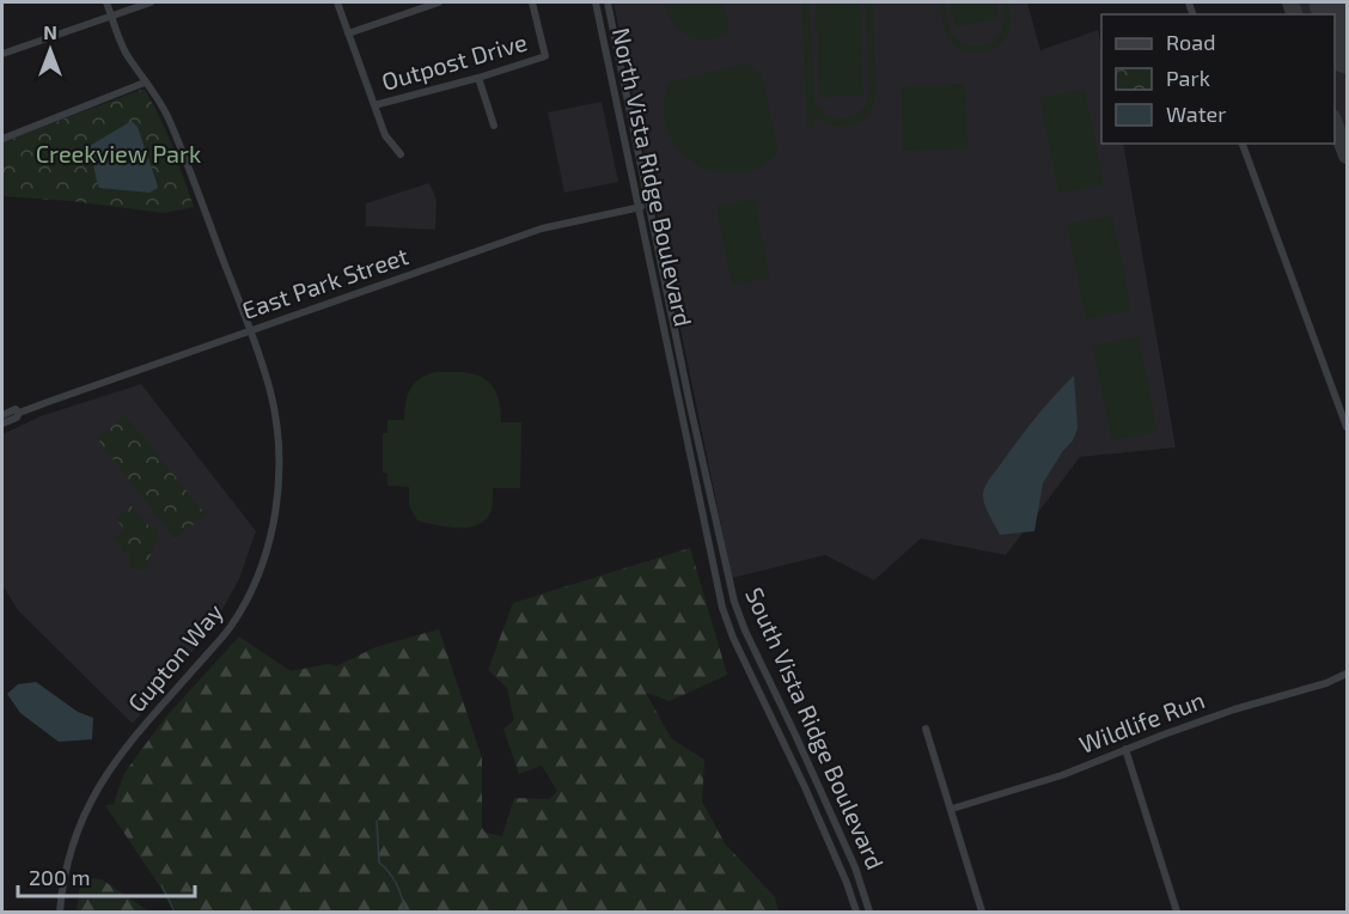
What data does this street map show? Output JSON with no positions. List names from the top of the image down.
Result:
{
  "streets": {
    "street": [
      "Outpost Drive",
      "North Vista Ridge Boulevard",
      "East Park Street",
      "Gupton Way",
      "Wildlife Run",
      "South Vista Ridge Boulevard"
    ]
  },
  "crossings": [
    ["North Vista Ridge Boulevard", "East Park Street"],
    ["North Vista Ridge Boulevard", "South Vista Ridge Boulevard"],
    ["East Park Street", "Gupton Way"]
  ],
  "parks": ["Creekview Park"],
  "legend": ["Road", "Park", "Water"],
  "scale_bar": "200 m",
  "north": "top"
}
